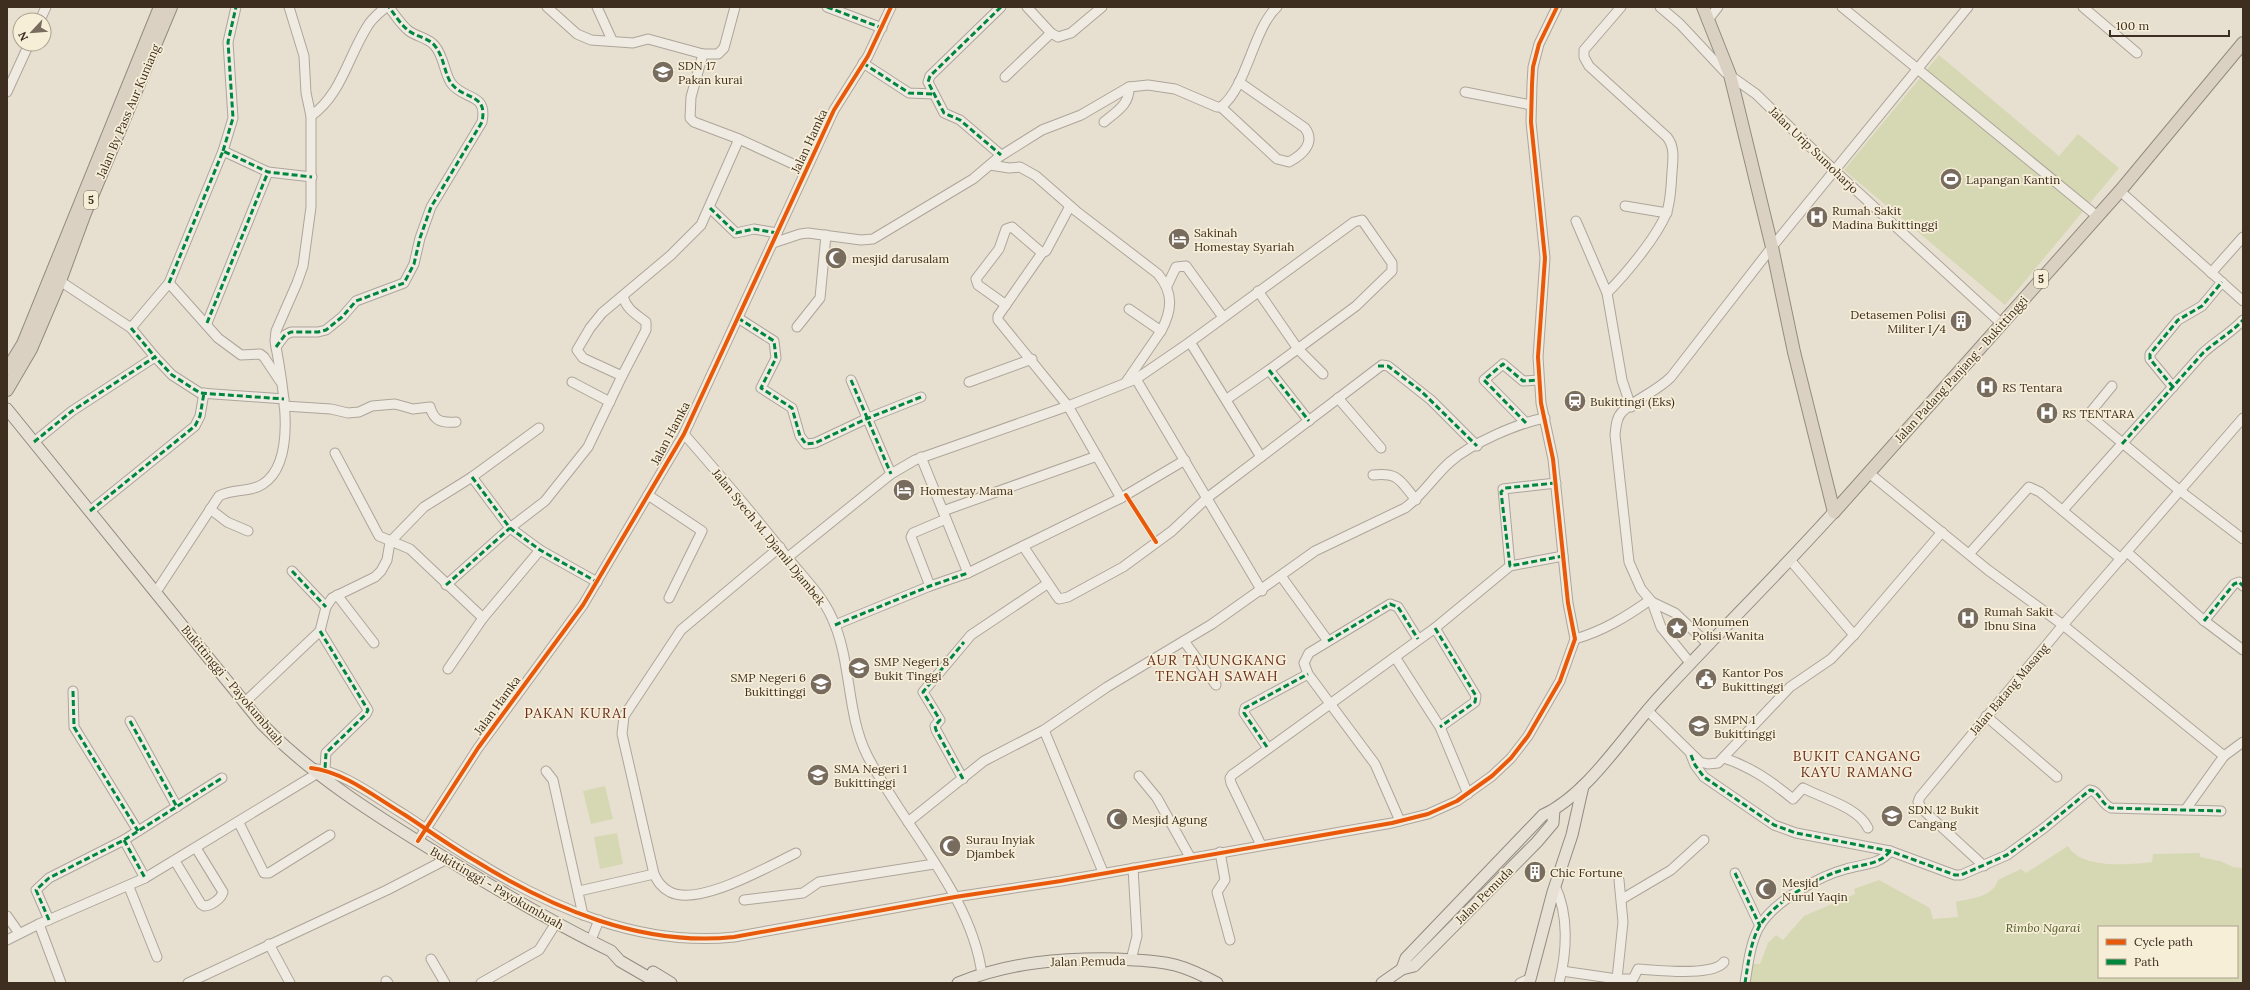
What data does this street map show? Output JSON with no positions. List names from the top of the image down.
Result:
{
  "streets": {
    "highway": ["Jalan By Pass Aur Kuniang", "5", "Jalan Padang Panjang - Bukittinggi"],
    "main road": ["Bukittinggi - Payokumbuah", "Jalan Pemuda"],
    "street": [
      "Jalan Hamka",
      "Jalan Urip Sumoharjo",
      "Jalan Syech M. Djamil Djambek",
      "Jalan Batang Masang"
    ]
  },
  "crossings": [
    ["Jalan Hamka", "Jalan Syech M. Djamil Djambek"],
    ["Jalan Hamka", "Bukittinggi - Payokumbuah"],
    ["Jalan Urip Sumoharjo", "Jalan Padang Panjang - Bukittinggi"],
    ["Jalan Padang Panjang - Bukittinggi", "Jalan Pemuda"],
    ["Jalan Syech M. Djamil Djambek", "Jalan Pemuda"]
  ],
  "districts": ["AUR TAJUNGKANG TENGAH SAWAH", "PAKAN KURAI", "BUKIT CANGANG KAYU RAMANG"],
  "parks": ["Rimbo Ngarai"],
  "places": {
    "school or university": [
      "SDN 17 Pakan kurai",
      "SMP Negeri 8 Bukit Tinggi",
      "SMP Negeri 6 Bukittinggi",
      "SMPN 1 Bukittinggi",
      "SMA Negeri 1 Bukittinggi",
      "SDN 12 Bukit Cangang"
    ],
    "sports": ["Lapangan Kantin"],
    "hospital": [
      "Rumah Sakit Madina Bukittinggi",
      "RS Tentara",
      "RS TENTARA",
      "Rumah Sakit Ibnu Sina"
    ],
    "hotel": ["Sakinah Homestay Syariah", "Homestay Mama"],
    "mosque": [
      "mesjid darusalam",
      "Mesjid Agung",
      "Surau Inyiak Djambek",
      "Mesjid Nurul Yaqin"
    ],
    "building": ["Detasemen Polisi Militer I/4", "Chic Fortune"],
    "station": ["Bukittingi (Eks)"],
    "place": ["Monumen Polisi Wanita"],
    "public building": ["Kantor Pos Bukittinggi"]
  },
  "legend": ["Cycle path", "Path"],
  "scale_bar": "100 m",
  "north": "bottom left"
}
